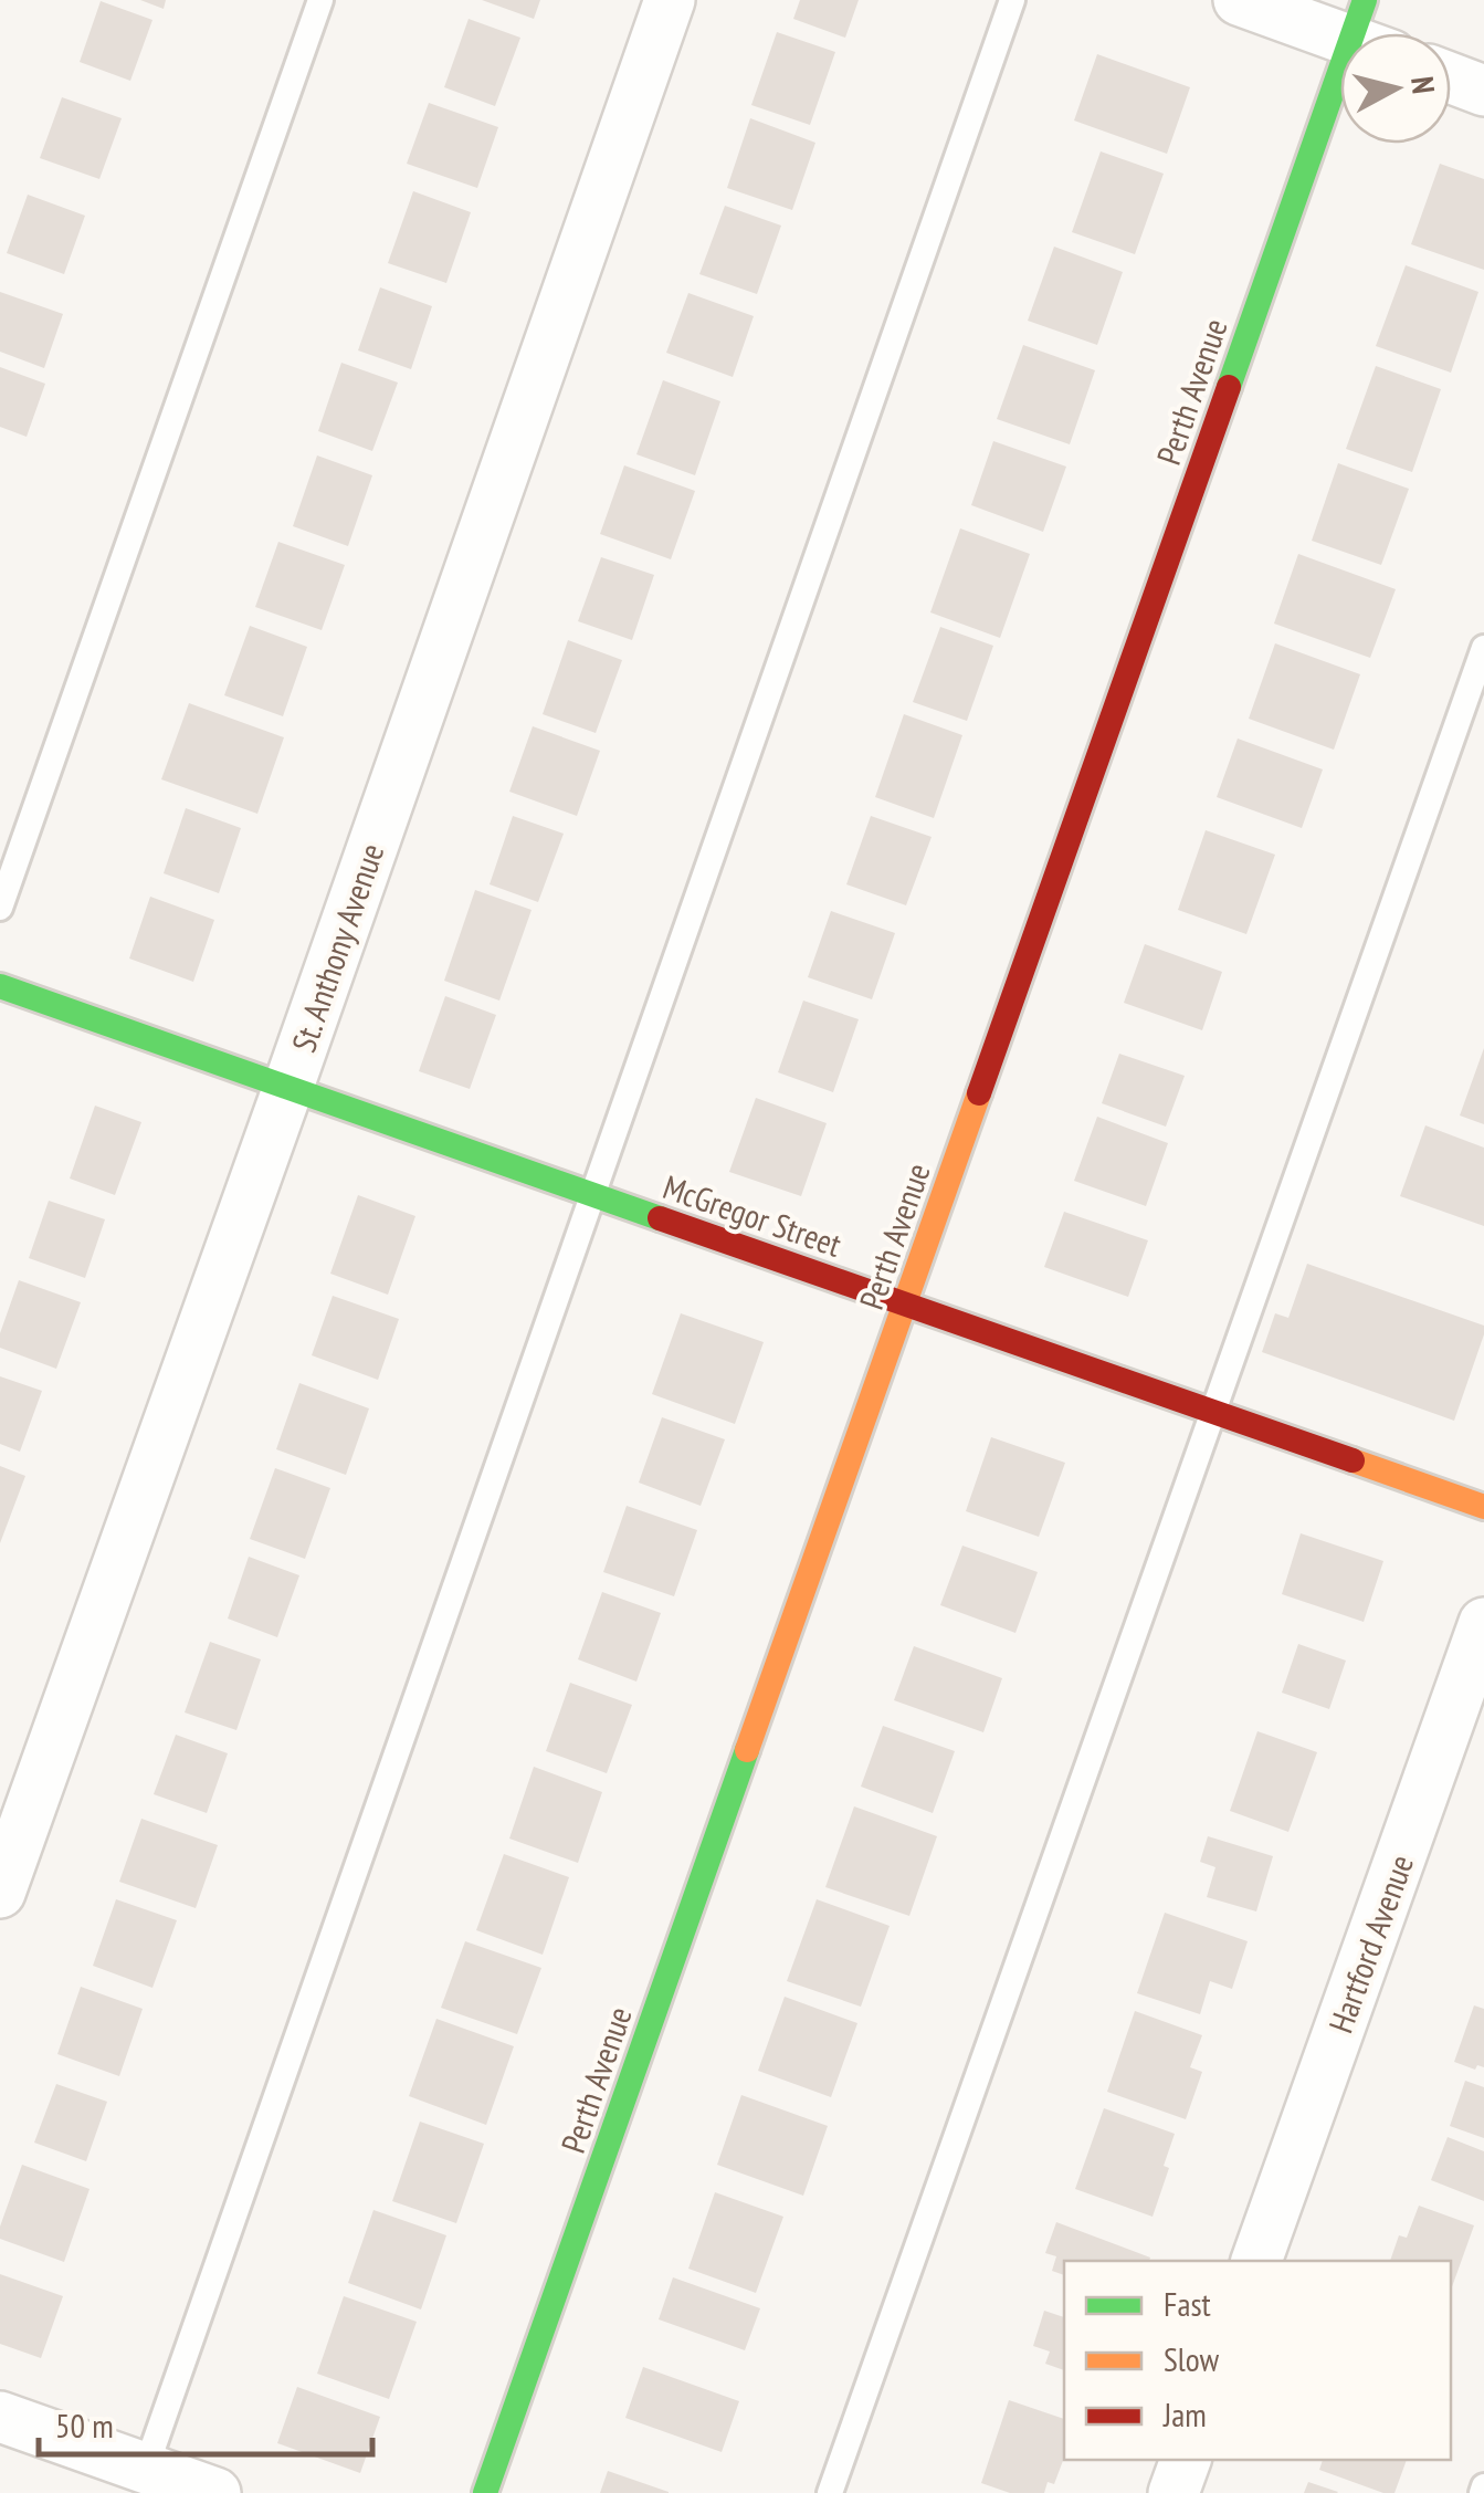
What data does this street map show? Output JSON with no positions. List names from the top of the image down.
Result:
{
  "streets": {
    "street": [
      "Perth Avenue",
      "St. Anthony Avenue",
      "McGregor Street",
      "Hartford Avenue"
    ]
  },
  "crossings": [
    ["Perth Avenue", "McGregor Street"],
    ["St. Anthony Avenue", "McGregor Street"]
  ],
  "legend": ["Fast", "Slow", "Jam"],
  "scale_bar": "50 m",
  "north": "right"
}
